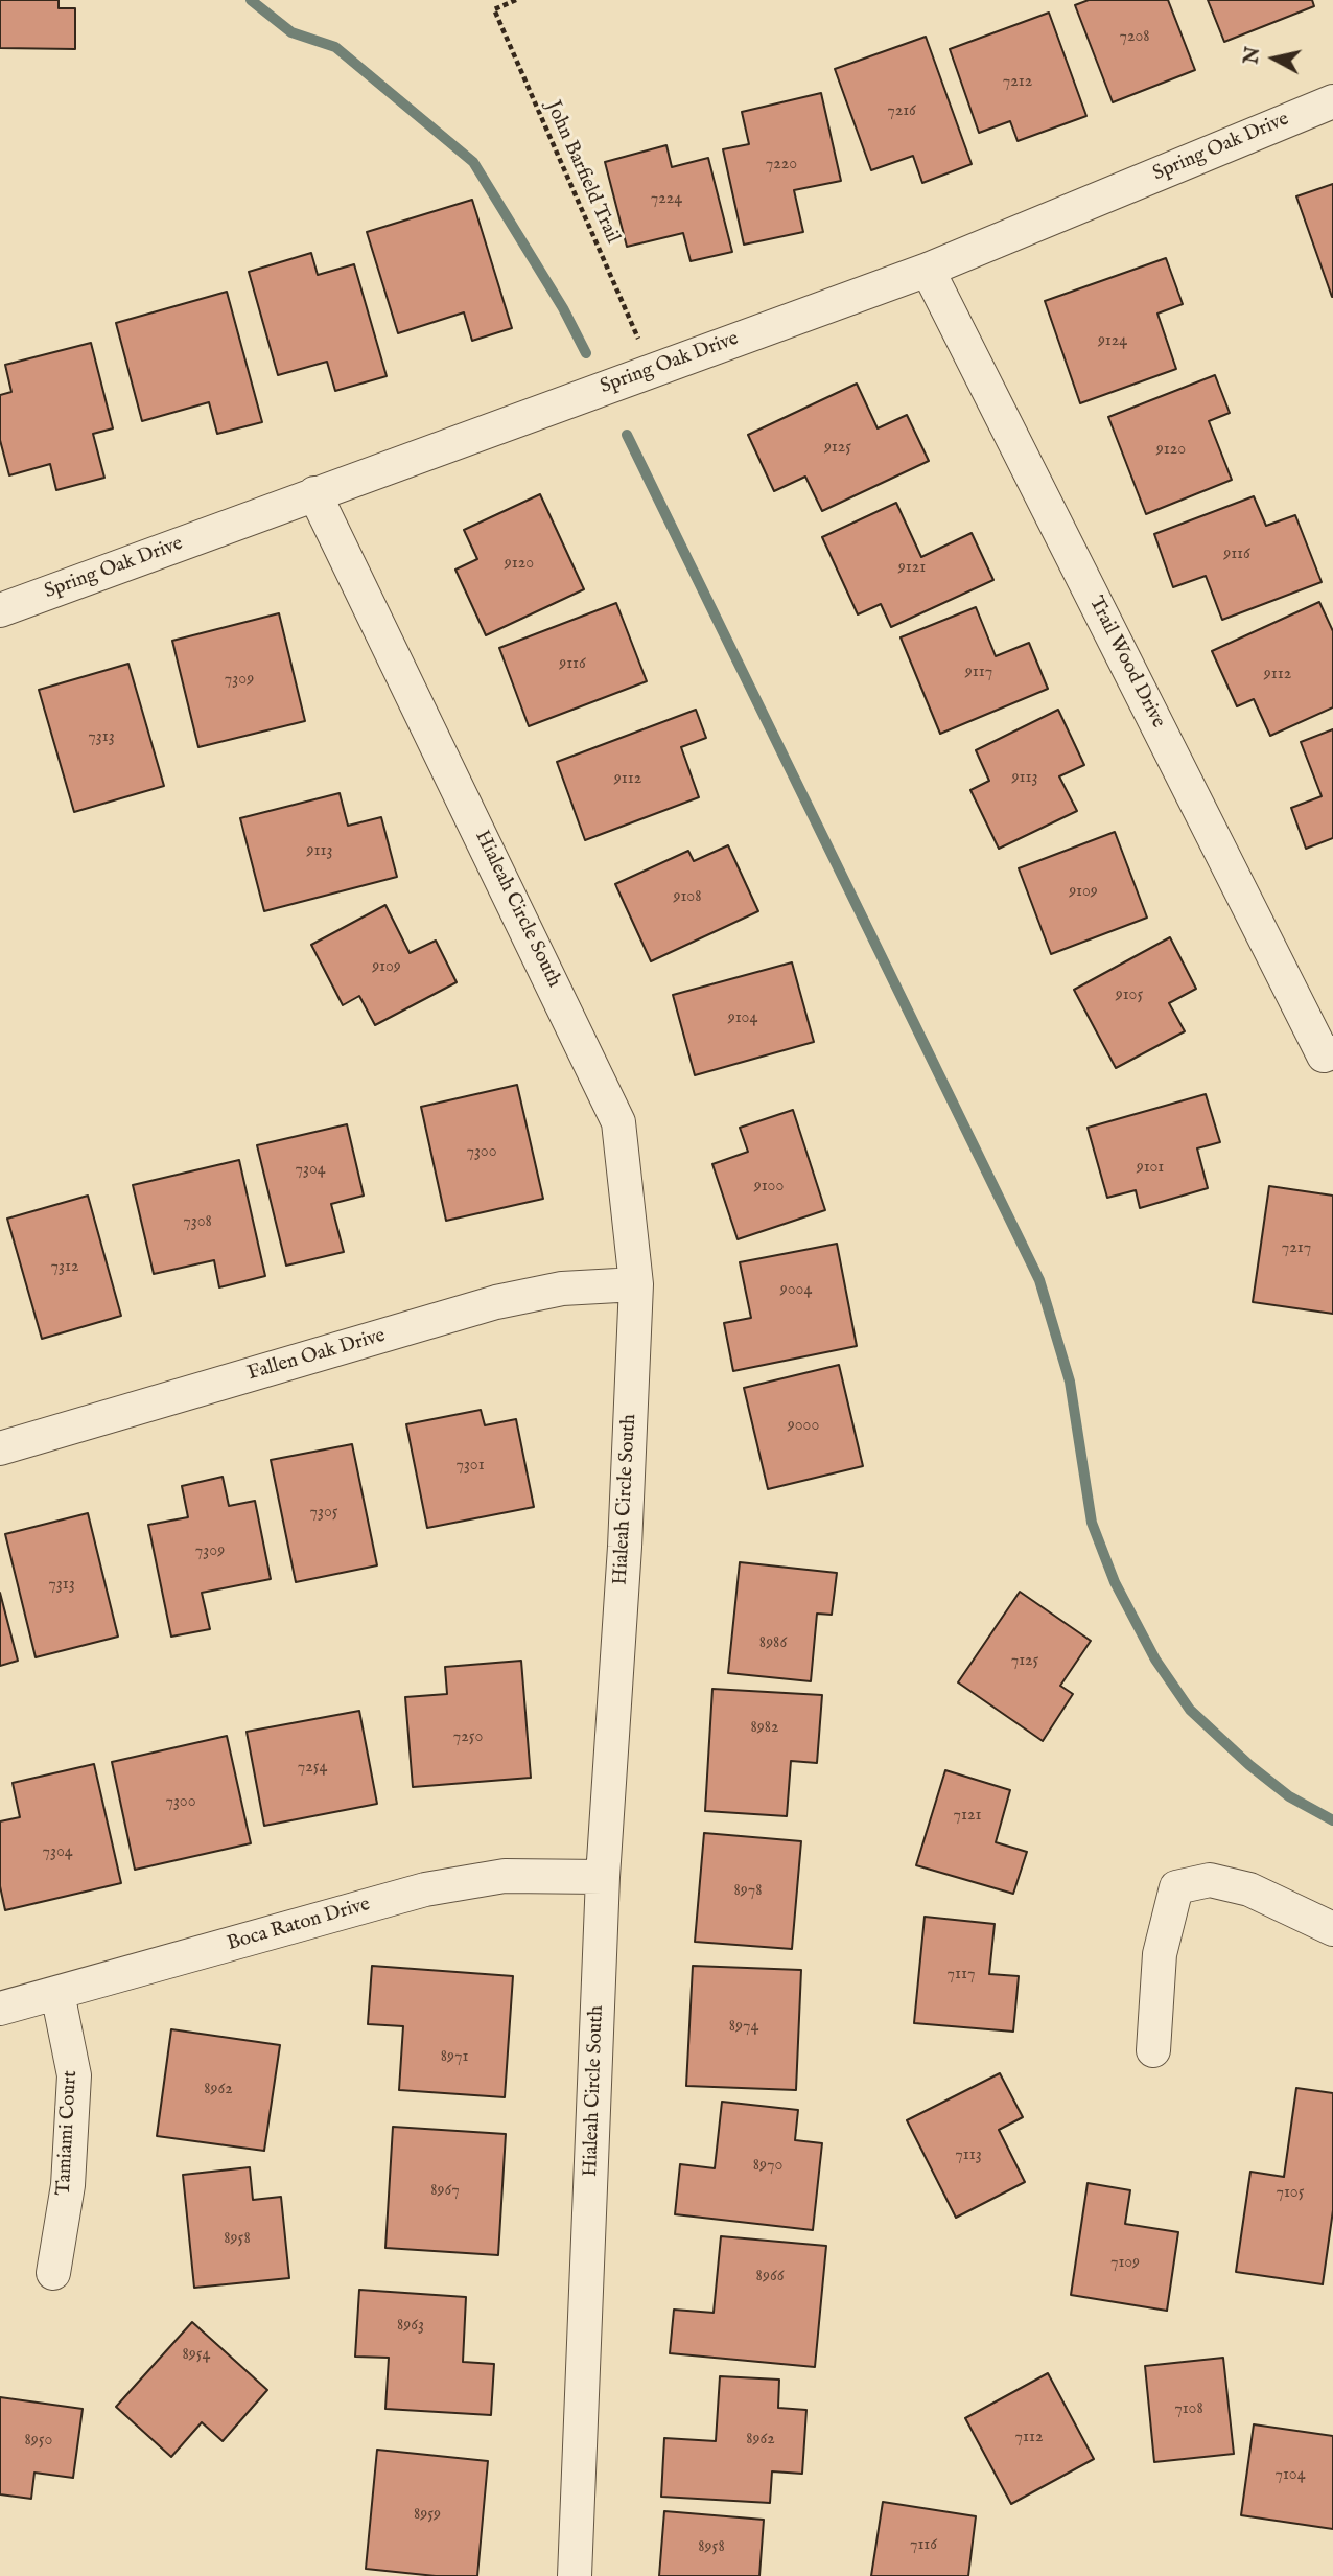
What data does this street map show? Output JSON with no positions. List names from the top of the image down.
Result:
{
  "streets": {
    "street": [
      "Spring Oak Drive",
      "Trail Wood Drive",
      "Hialeah Circle South",
      "Fallen Oak Drive",
      "Boca Raton Drive",
      "Tamiami Court"
    ],
    "path": ["John Barfield Trail"]
  },
  "crossings": [
    ["Spring Oak Drive", "John Barfield Trail"],
    ["Spring Oak Drive", "Trail Wood Drive"],
    ["Spring Oak Drive", "Hialeah Circle South"],
    ["Hialeah Circle South", "Fallen Oak Drive"],
    ["Hialeah Circle South", "Boca Raton Drive"],
    ["Boca Raton Drive", "Tamiami Court"]
  ],
  "house_numbers": [
    "7208",
    "7212",
    "7216",
    "7220",
    "7224",
    "9124",
    "9125",
    "9120",
    "9116",
    "9120",
    "9121",
    "9116",
    "9117",
    "9112",
    "7309",
    "7313",
    "9113",
    "9112",
    "9113",
    "9109",
    "9108",
    "9109",
    "9105",
    "9104",
    "7300",
    "9101",
    "7304",
    "9100",
    "7308",
    "7217",
    "7312",
    "9004",
    "9000",
    "7301",
    "7305",
    "7309",
    "7313",
    "8986",
    "7125",
    "8982",
    "7250",
    "7254",
    "7300",
    "7121",
    "7304",
    "8978",
    "7117",
    "8974",
    "8971",
    "8962",
    "7113",
    "8970",
    "8967",
    "7105",
    "8958",
    "7109",
    "8966",
    "8963",
    "8954",
    "7108",
    "7112",
    "8962",
    "8950",
    "7104",
    "8959",
    "7116",
    "8958"
  ],
  "north": "left"
}
